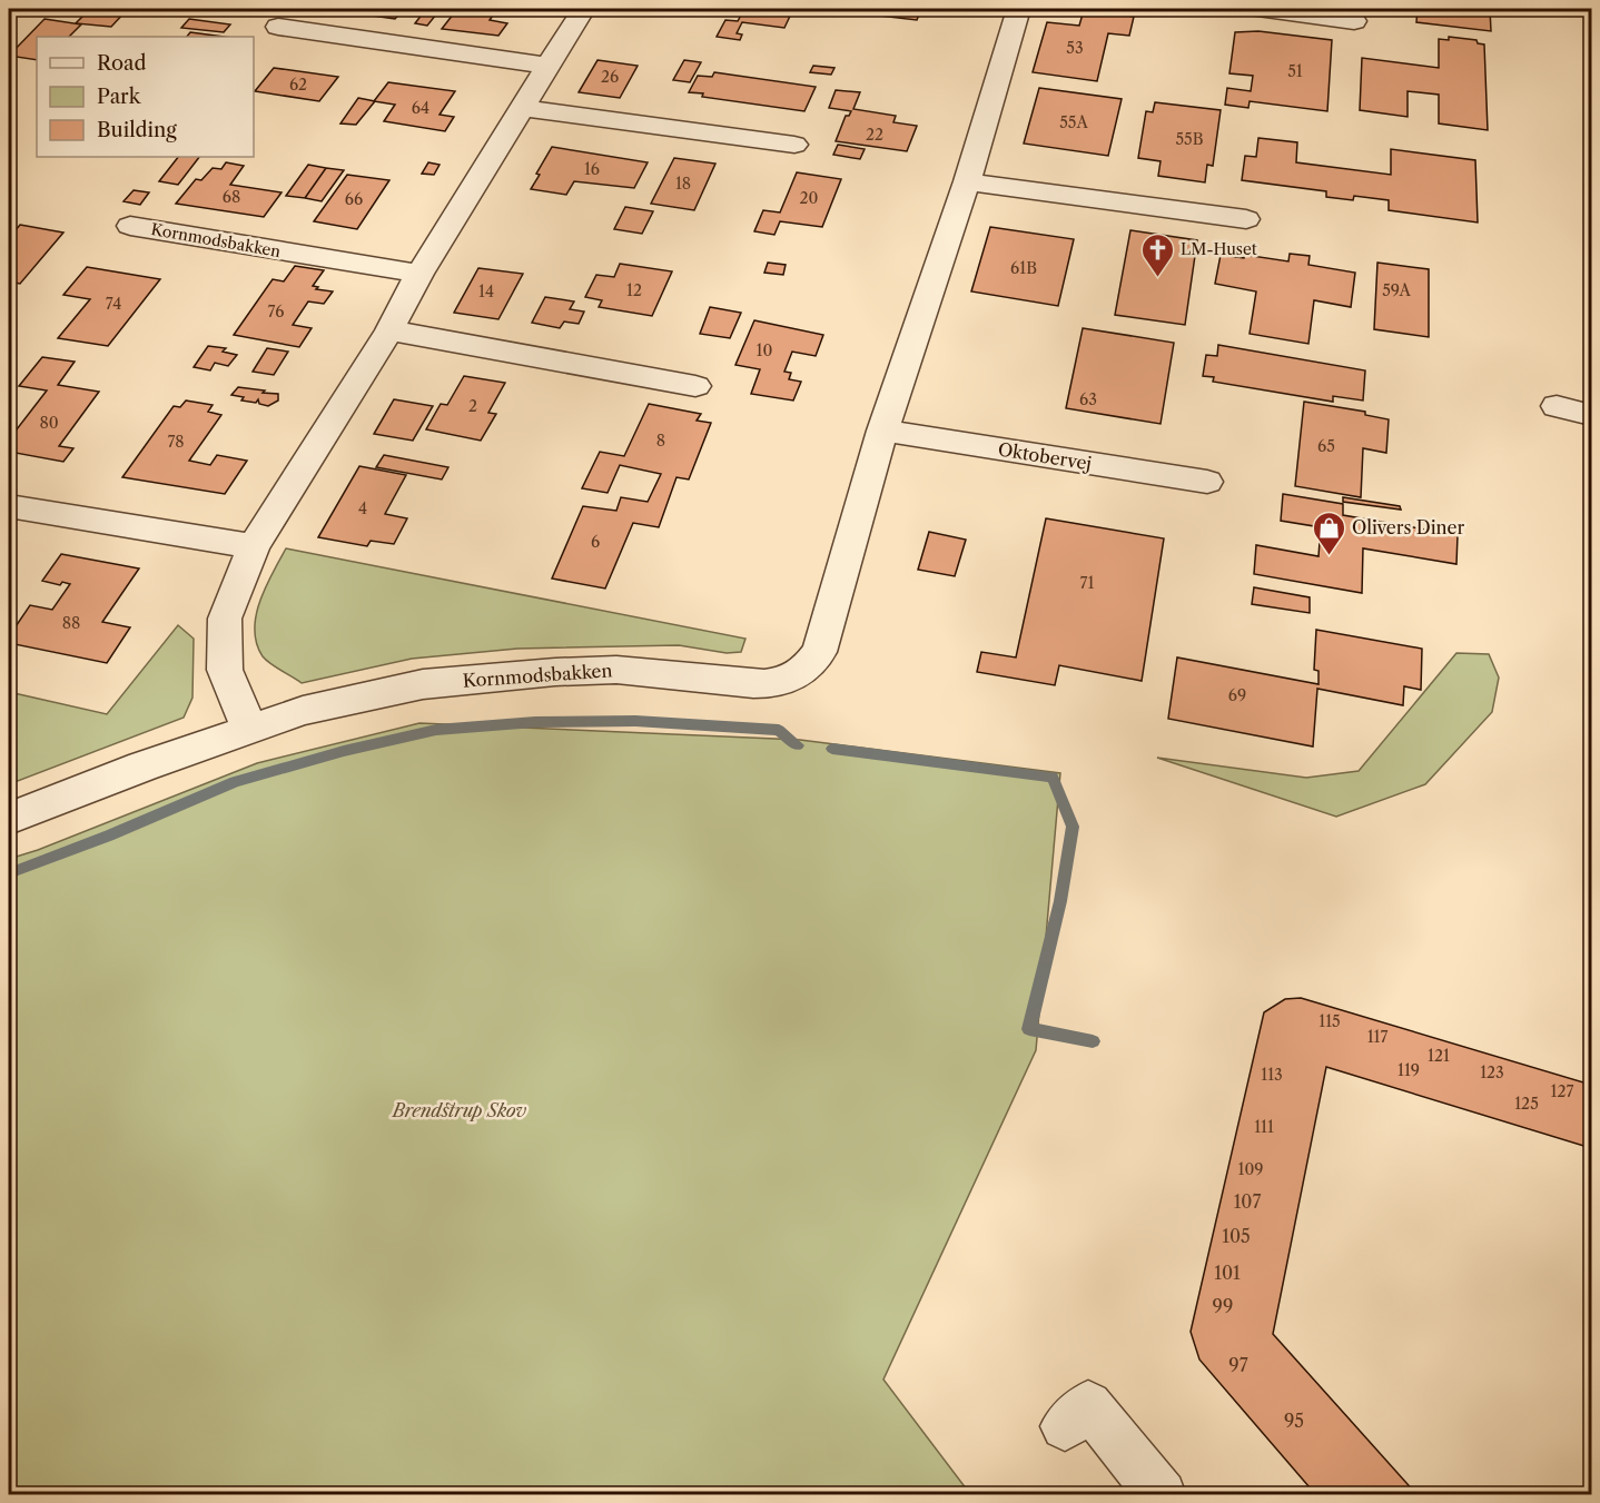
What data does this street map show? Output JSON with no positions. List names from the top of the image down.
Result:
{
  "streets": {
    "street": ["Kornmodsbakken", "Oktobervej"]
  },
  "crossings": [
    ["Kornmodsbakken", "Oktobervej"]
  ],
  "parks": ["Brendstrup Skov"],
  "places": {
    "church": ["LM-Huset"],
    "shop": ["Olivers Diner"]
  },
  "house_numbers": [
    "53",
    "51",
    "26",
    "62",
    "64",
    "55A",
    "22",
    "55B",
    "16",
    "18",
    "68",
    "20",
    "66",
    "61B",
    "12",
    "59A",
    "14",
    "74",
    "76",
    "10",
    "63",
    "2",
    "80",
    "8",
    "78",
    "65",
    "4",
    "6",
    "71",
    "88",
    "69",
    "115",
    "117",
    "121",
    "119",
    "123",
    "113",
    "127",
    "125",
    "111",
    "109",
    "107",
    "105",
    "101",
    "99",
    "97",
    "95"
  ],
  "legend": ["Road", "Park", "Building"]
}
